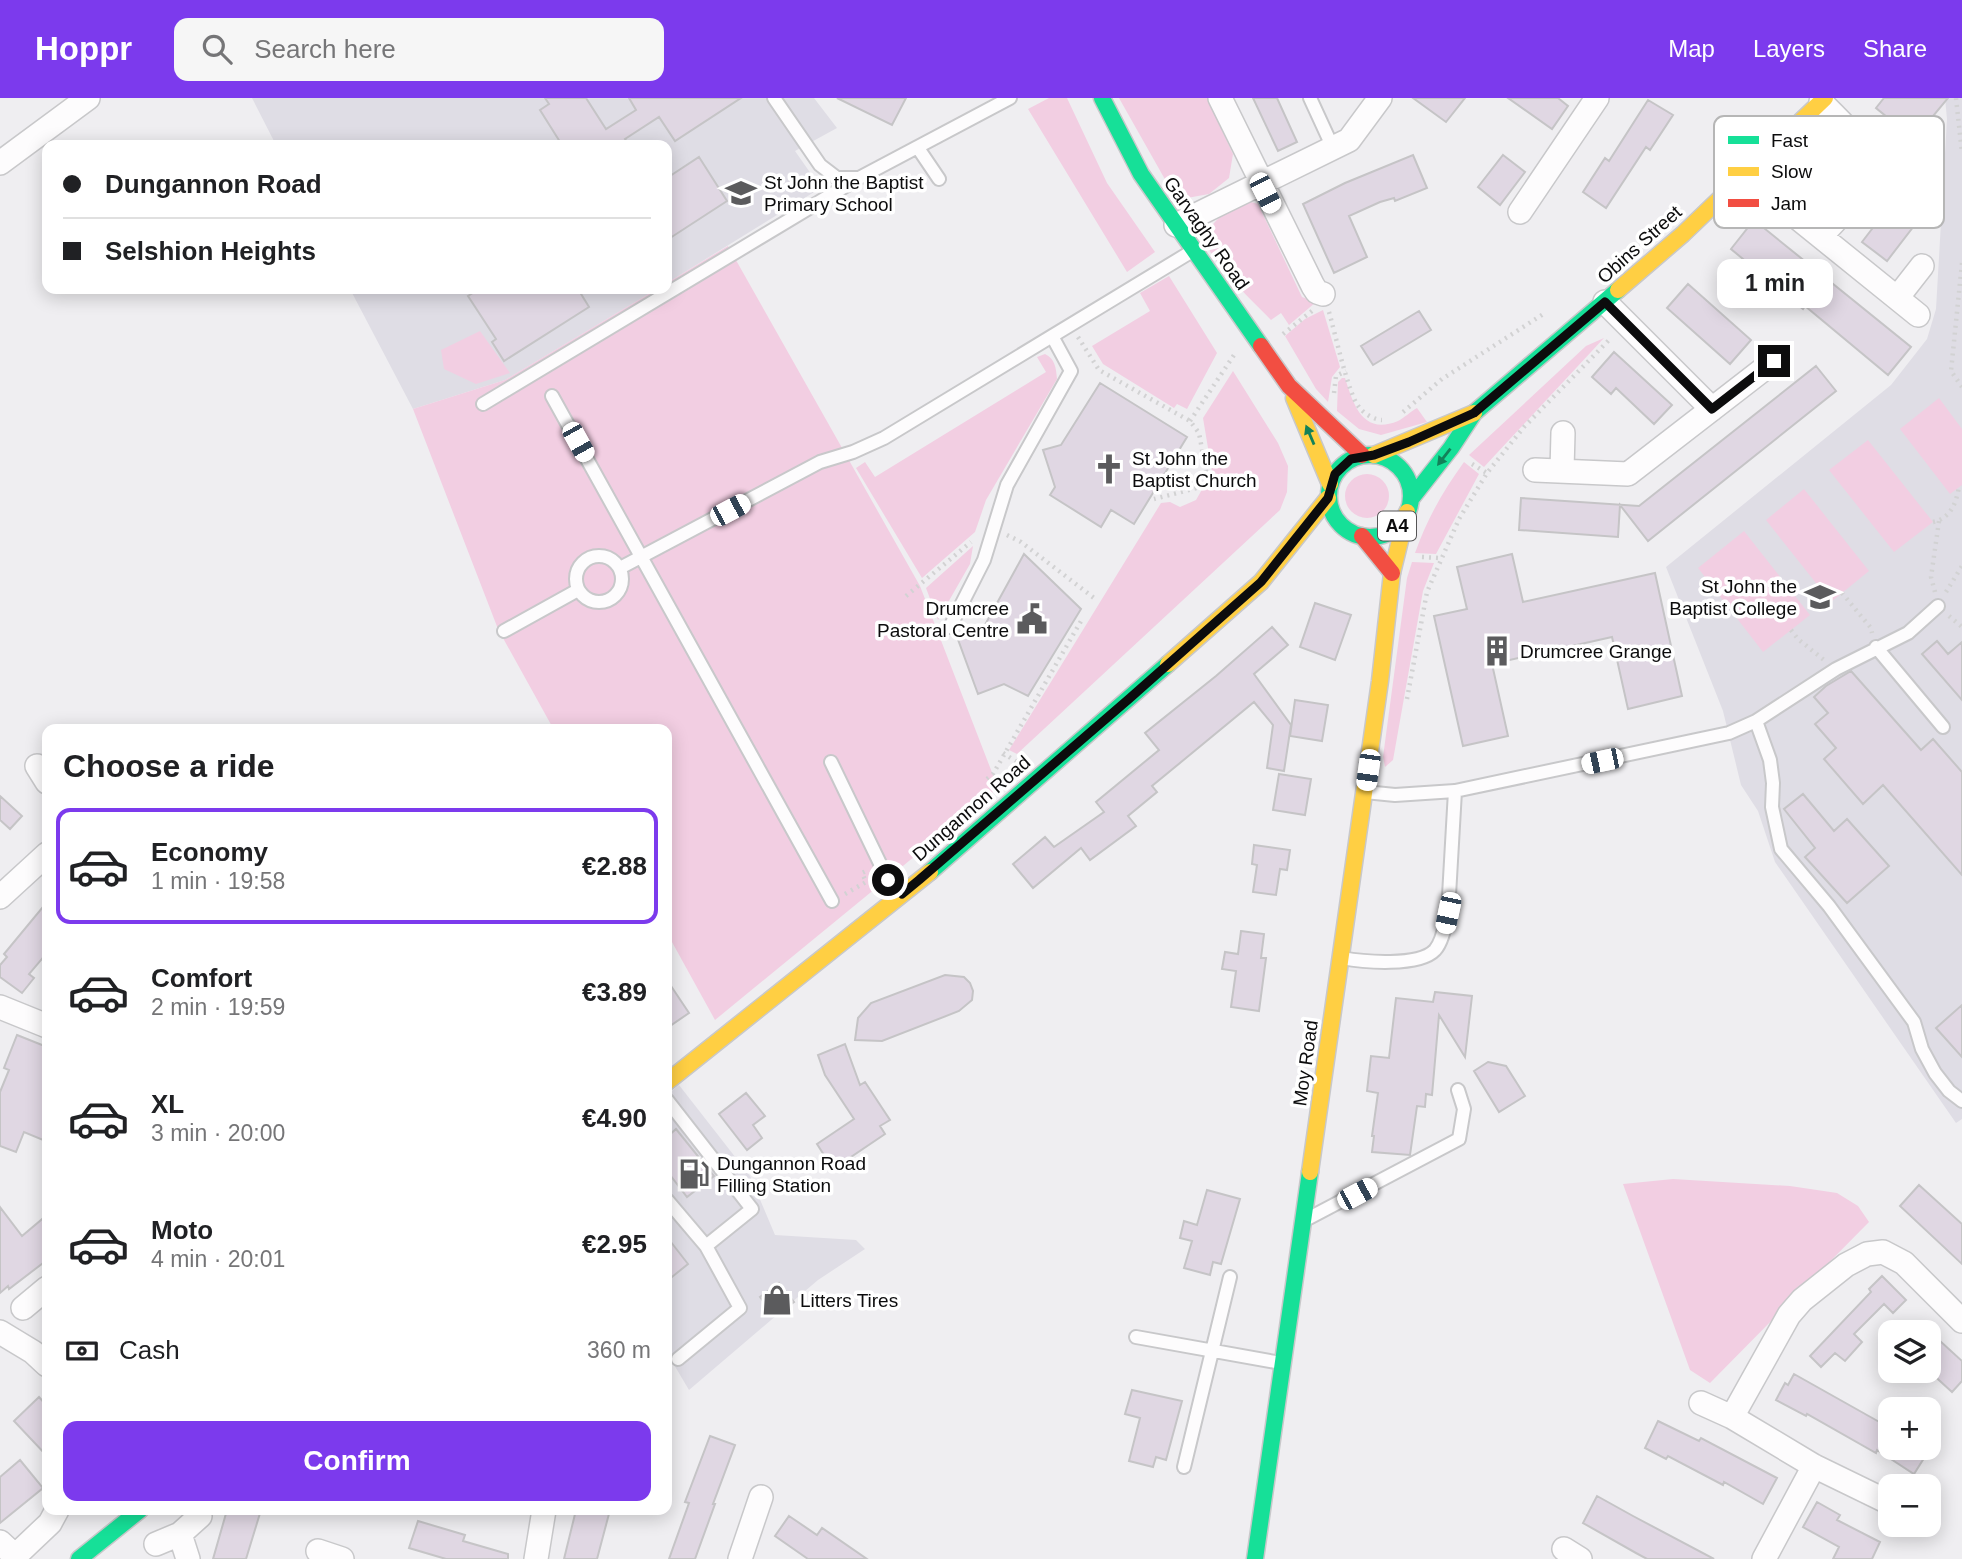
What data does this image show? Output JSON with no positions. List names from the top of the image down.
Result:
{
  "streets": {
    "main road": [
      "Garvaghy Road",
      "Obins Street",
      "A4",
      "Dungannon Road",
      "Moy Road"
    ]
  },
  "crossings": [
    ["Garvaghy Road", "Obins Street"],
    ["Garvaghy Road", "A4"],
    ["Garvaghy Road", "Dungannon Road"],
    ["Garvaghy Road", "Moy Road"],
    ["Obins Street", "A4"],
    ["Obins Street", "Dungannon Road"],
    ["Obins Street", "Moy Road"],
    ["A4", "Dungannon Road"],
    ["A4", "Moy Road"],
    ["Dungannon Road", "Moy Road"]
  ],
  "places": {
    "school or university": ["St John the Baptist Primary School", "St John the Baptist College"],
    "church": ["St John the Baptist Church"],
    "public building": ["Drumcree Pastoral Centre"],
    "building": ["Drumcree Grange"],
    "fuel station": ["Dungannon Road Filling Station"],
    "shop": ["Litters Tires"]
  },
  "legend": ["Fast", "Slow", "Jam"],
  "page": {
    "header": "Hoppr",
    "search": "Search here",
    "nav": ["Map", "Layers", "Share"],
    "banner": ["Dungannon Road", "Selshion Heights"],
    "bubble": "1 min",
    "heading": "Choose a ride",
    "list": [
      {
        "name": "Economy",
        "note": "1 min · 19:58",
        "value": "€2.88"
      },
      {
        "name": "Comfort",
        "note": "2 min · 19:59",
        "value": "€3.89"
      },
      {
        "name": "XL",
        "note": "3 min · 20:00",
        "value": "€4.90"
      },
      {
        "name": "Moto",
        "note": "4 min · 20:01",
        "value": "€2.95"
      }
    ],
    "pay": ["Cash", "360 m"],
    "map_buttons": ["+", "−"],
    "buttons": "Confirm"
  }
}
